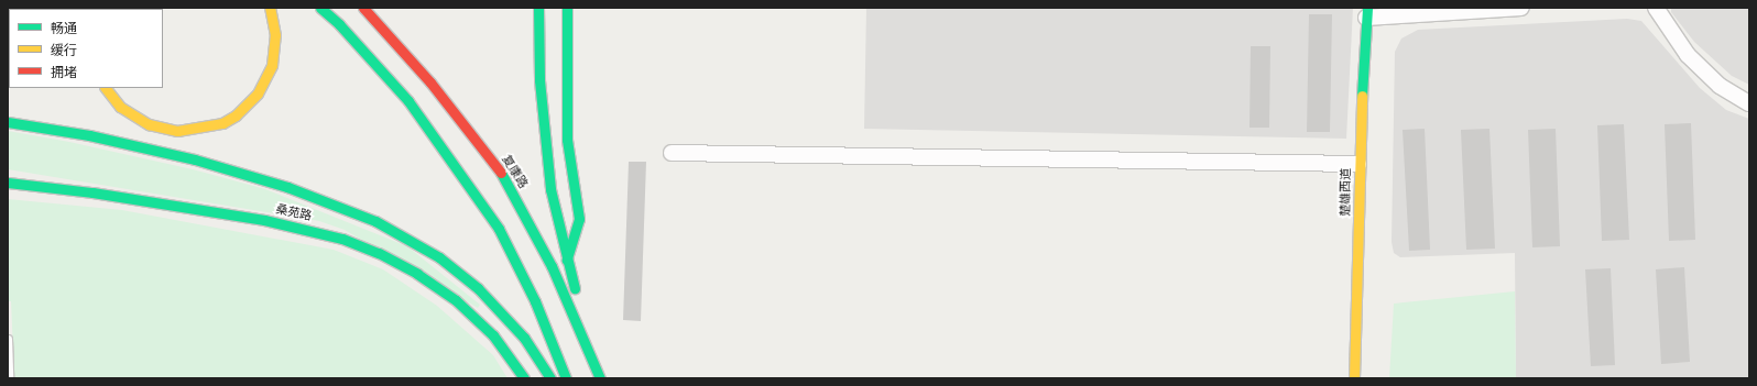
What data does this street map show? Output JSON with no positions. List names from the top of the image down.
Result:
{
  "streets": {
    "main road": ["复康路", "楚雄西道", "桑苑路"]
  },
  "legend": ["畅通", "缓行", "拥堵"]
}
